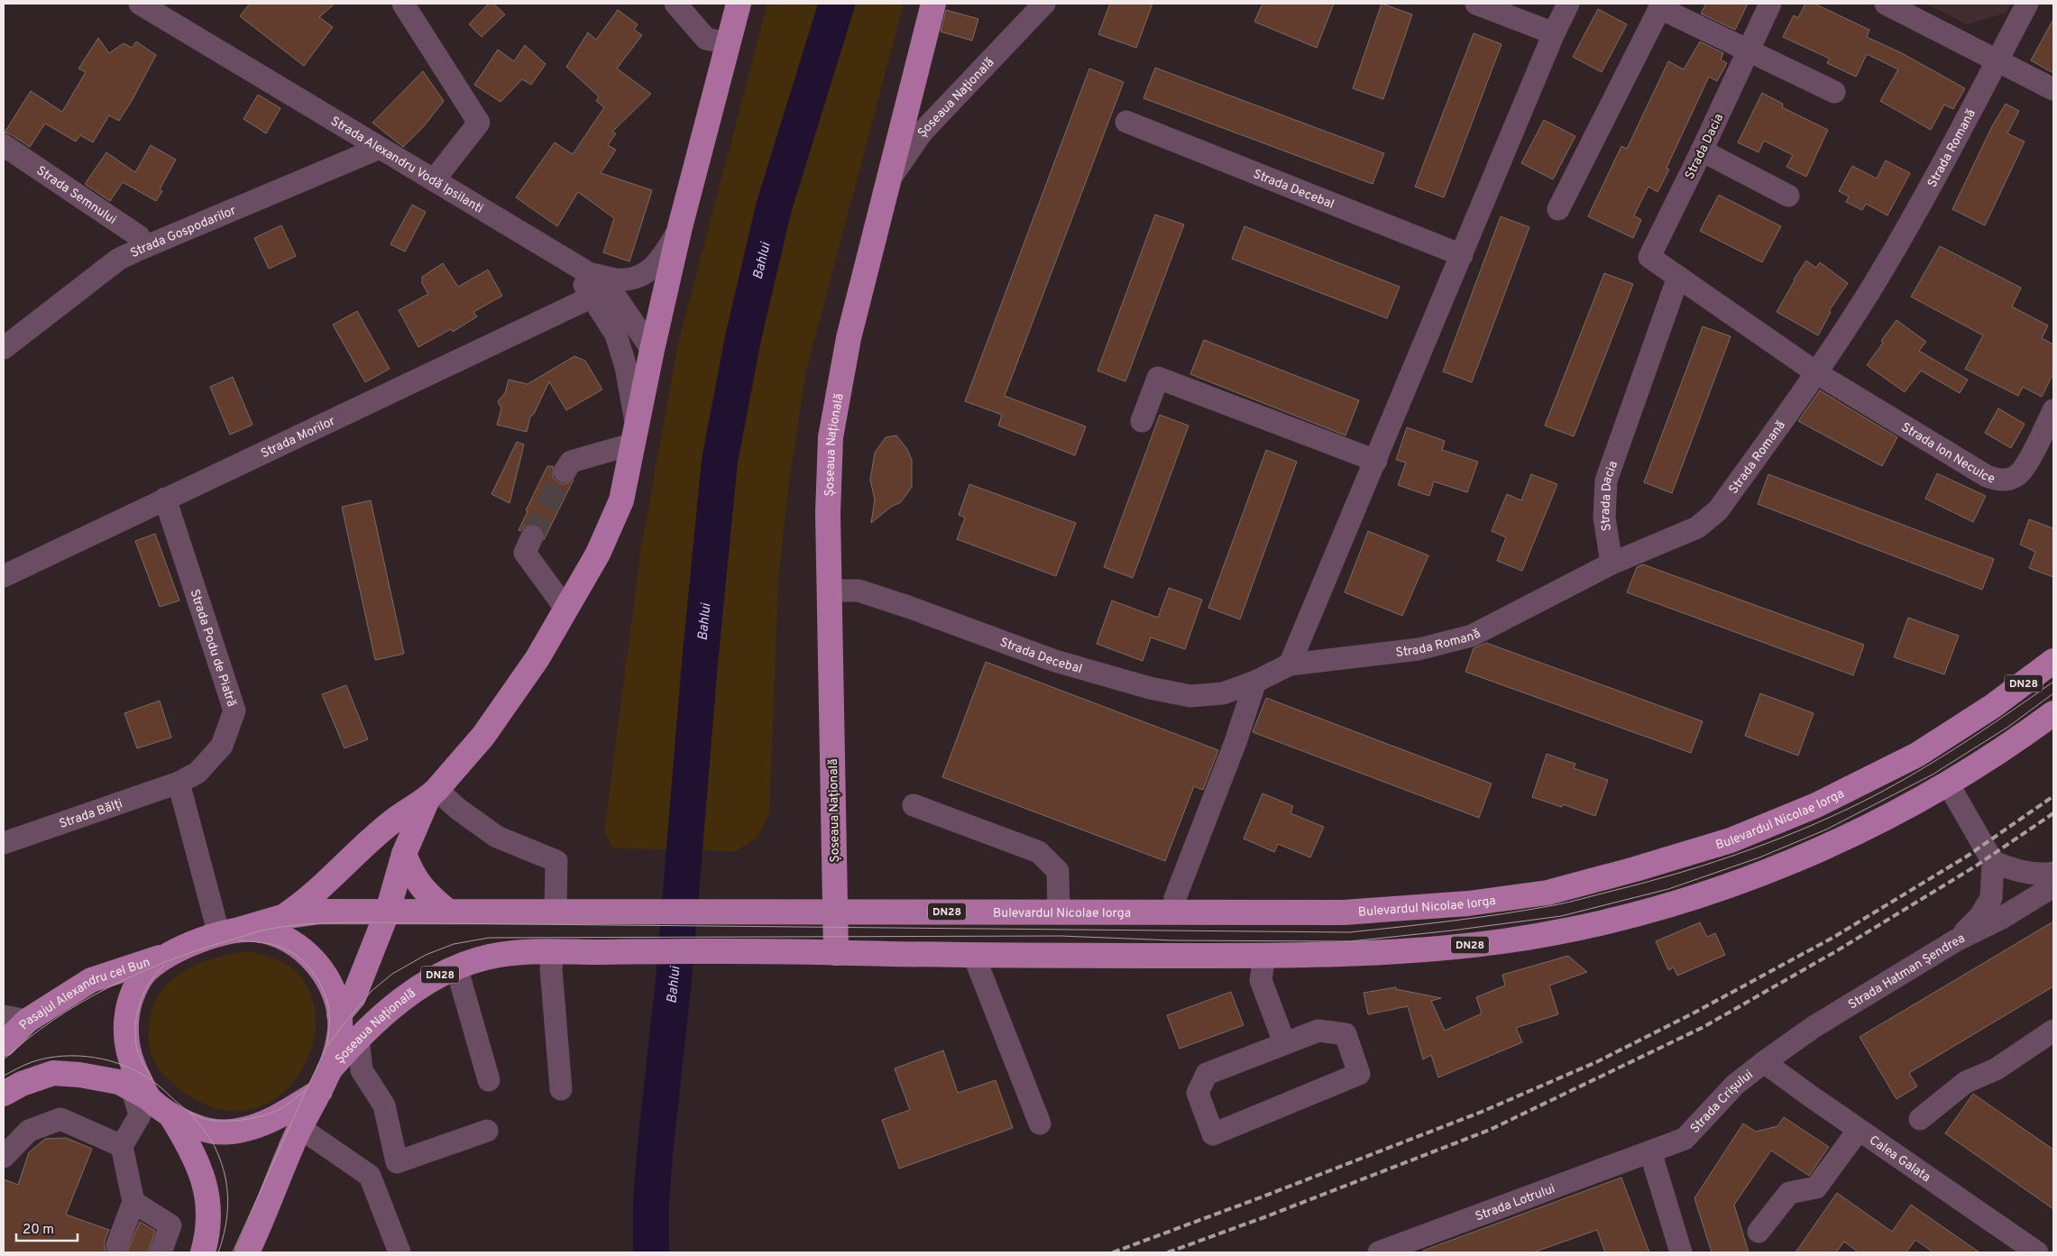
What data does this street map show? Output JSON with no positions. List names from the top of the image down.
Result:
{
  "streets": {
    "main road": [
      "Șoseaua Națională",
      "DN28",
      "Bulevardul Nicolae Iorga",
      "Pasajul Alexandru cel Bun"
    ],
    "street": [
      "Strada Dacia",
      "Strada Romană",
      "Strada Alexandru Vodă Ipsilanti",
      "Strada Decebal",
      "Strada Semnului",
      "Strada Gospodarilor",
      "Strada Morilor",
      "Strada Ion Neculce",
      "Strada Podu de Piatră",
      "Strada Bălți",
      "Strada Hatman Șendrea",
      "Strada Crișului",
      "Calea Galata",
      "Strada Lotrului"
    ]
  },
  "crossings": [
    ["Șoseaua Națională", "Strada Decebal"],
    ["Șoseaua Națională", "DN28"],
    ["Șoseaua Națională", "Bulevardul Nicolae Iorga"],
    ["Strada Dacia", "Strada Romană"],
    ["Strada Dacia", "Strada Ion Neculce"],
    ["Strada Romană", "Strada Decebal"],
    ["Strada Romană", "Strada Ion Neculce"],
    ["Strada Alexandru Vodă Ipsilanti", "Strada Gospodarilor"],
    ["Strada Semnului", "Strada Gospodarilor"],
    ["Strada Morilor", "Strada Podu de Piatră"],
    ["Strada Podu de Piatră", "Strada Bălți"],
    ["DN28", "Bulevardul Nicolae Iorga"],
    ["DN28", "Pasajul Alexandru cel Bun"],
    ["Strada Hatman Șendrea", "Strada Crișului"],
    ["Strada Hatman Șendrea", "Calea Galata"],
    ["Strada Crișului", "Calea Galata"],
    ["Strada Crișului", "Strada Lotrului"]
  ],
  "water": ["Bahlui"],
  "scale_bar": "20 m"
}
